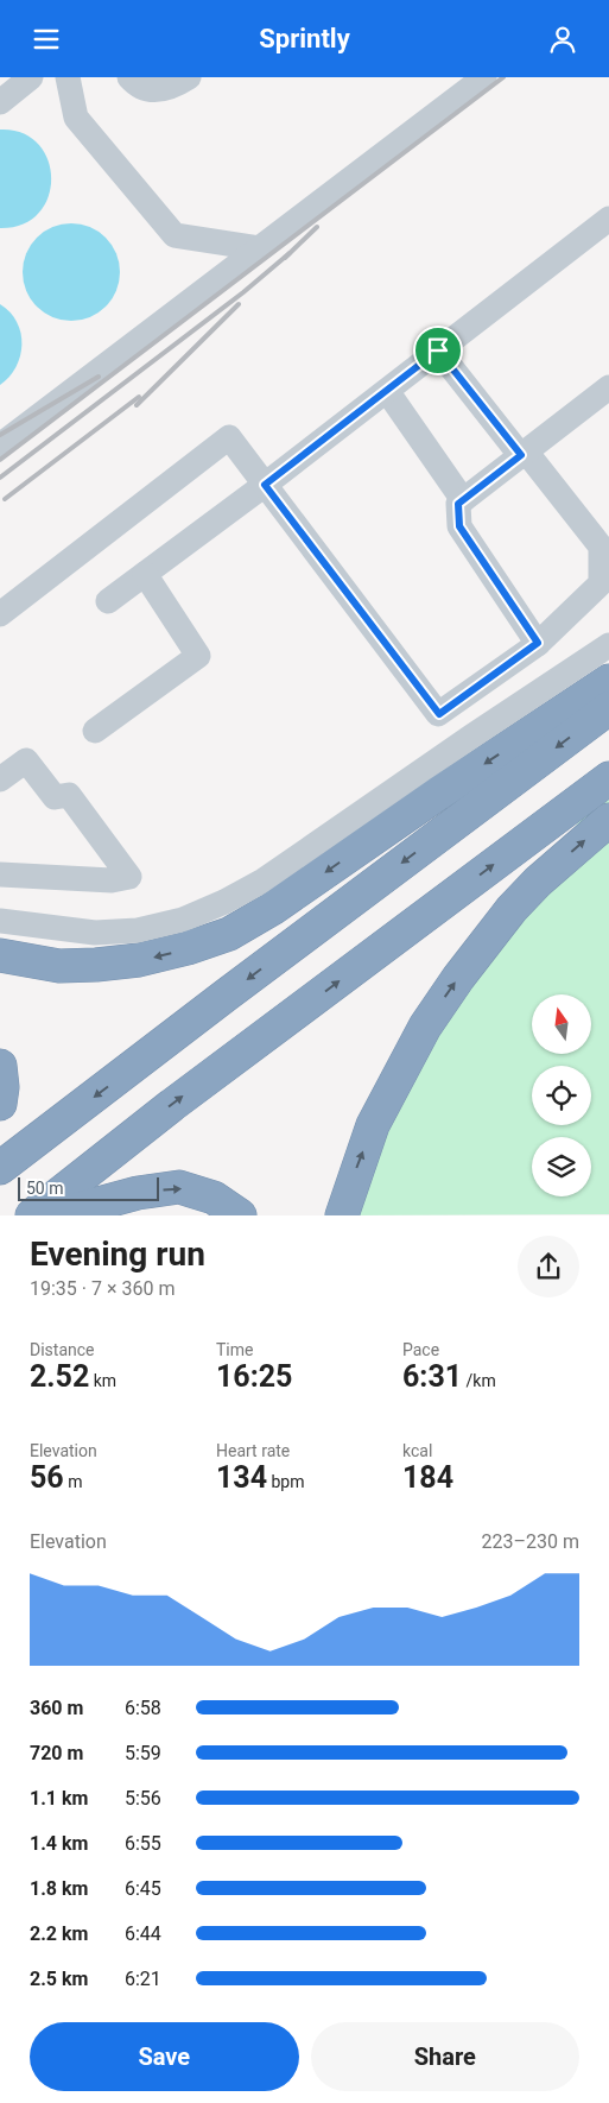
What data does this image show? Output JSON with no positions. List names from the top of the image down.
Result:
{
  "scale_bar": "50 m",
  "north": "top",
  "page": {
    "header": "Sprintly",
    "scale": "50 m",
    "heading": ["Evening run", "19:35 · 7 × 360 m"],
    "stats": [
      ["Distance", "2.52 km"],
      ["Time", "16:25"],
      ["Pace", "6:31 /km"],
      ["Elevation", "56 m"],
      ["Heart rate", "134 bpm"],
      ["kcal", "184"]
    ],
    "chart": ["Elevation", "223–230 m"],
    "list": [
      {
        "name": "360 m",
        "note": "6:58"
      },
      {
        "name": "720 m",
        "note": "5:59"
      },
      {
        "name": "1.1 km",
        "note": "5:56"
      },
      {
        "name": "1.4 km",
        "note": "6:55"
      },
      {
        "name": "1.8 km",
        "note": "6:45"
      },
      {
        "name": "2.2 km",
        "note": "6:44"
      },
      {
        "name": "2.5 km",
        "note": "6:21"
      }
    ],
    "buttons": ["Save", "Share"]
  }
}
